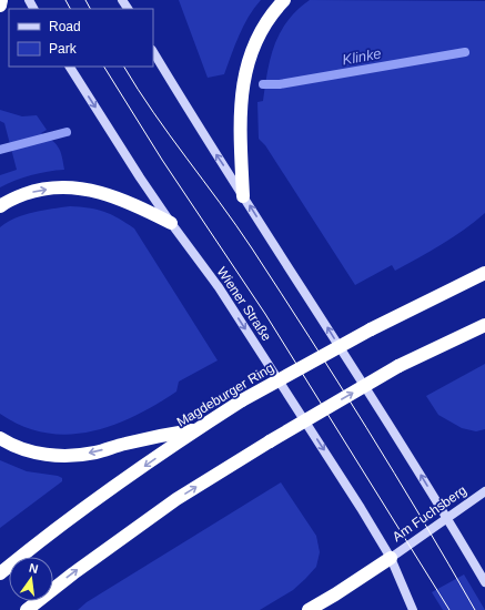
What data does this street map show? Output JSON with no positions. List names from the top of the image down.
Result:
{
  "streets": {
    "highway": ["Magdeburger Ring"],
    "main road": ["Wiener Straße", "Am Fuchsberg"]
  },
  "crossings": [
    ["Wiener Straße", "Am Fuchsberg"]
  ],
  "water": ["Klinke"],
  "legend": ["Road", "Park"],
  "north": "top"
}
